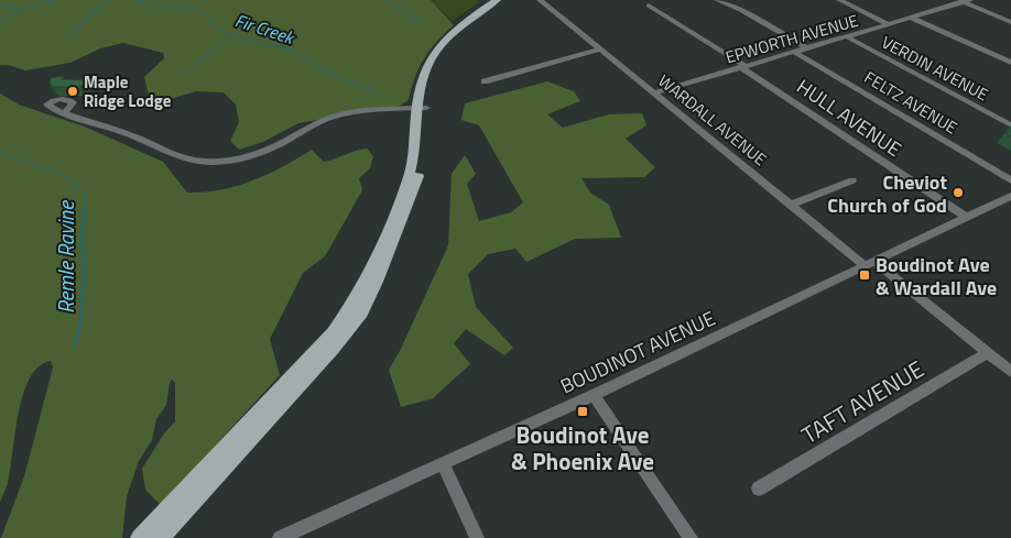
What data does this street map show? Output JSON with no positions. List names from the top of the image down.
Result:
{
  "streets": {
    "street": [
      "EPWORTH AVENUE",
      "VERDIN AVENUE",
      "FELTZ AVENUE",
      "HULL AVENUE",
      "WARDALL AVENUE",
      "BOUDINOT AVENUE",
      "TAFT AVENUE"
    ]
  },
  "crossings": [
    ["EPWORTH AVENUE", "VERDIN AVENUE"],
    ["EPWORTH AVENUE", "FELTZ AVENUE"],
    ["EPWORTH AVENUE", "HULL AVENUE"],
    ["EPWORTH AVENUE", "WARDALL AVENUE"],
    ["HULL AVENUE", "BOUDINOT AVENUE"],
    ["WARDALL AVENUE", "BOUDINOT AVENUE"],
    ["WARDALL AVENUE", "TAFT AVENUE"]
  ],
  "water": ["Fir Creek", "Remle Ravine"],
  "places": {
    "other": ["Maple Ridge Lodge", "Cheviot Church of God"],
    "transit": ["Boudinot Ave & Wardall Ave", "Boudinot Ave & Phoenix Ave"]
  }
}
